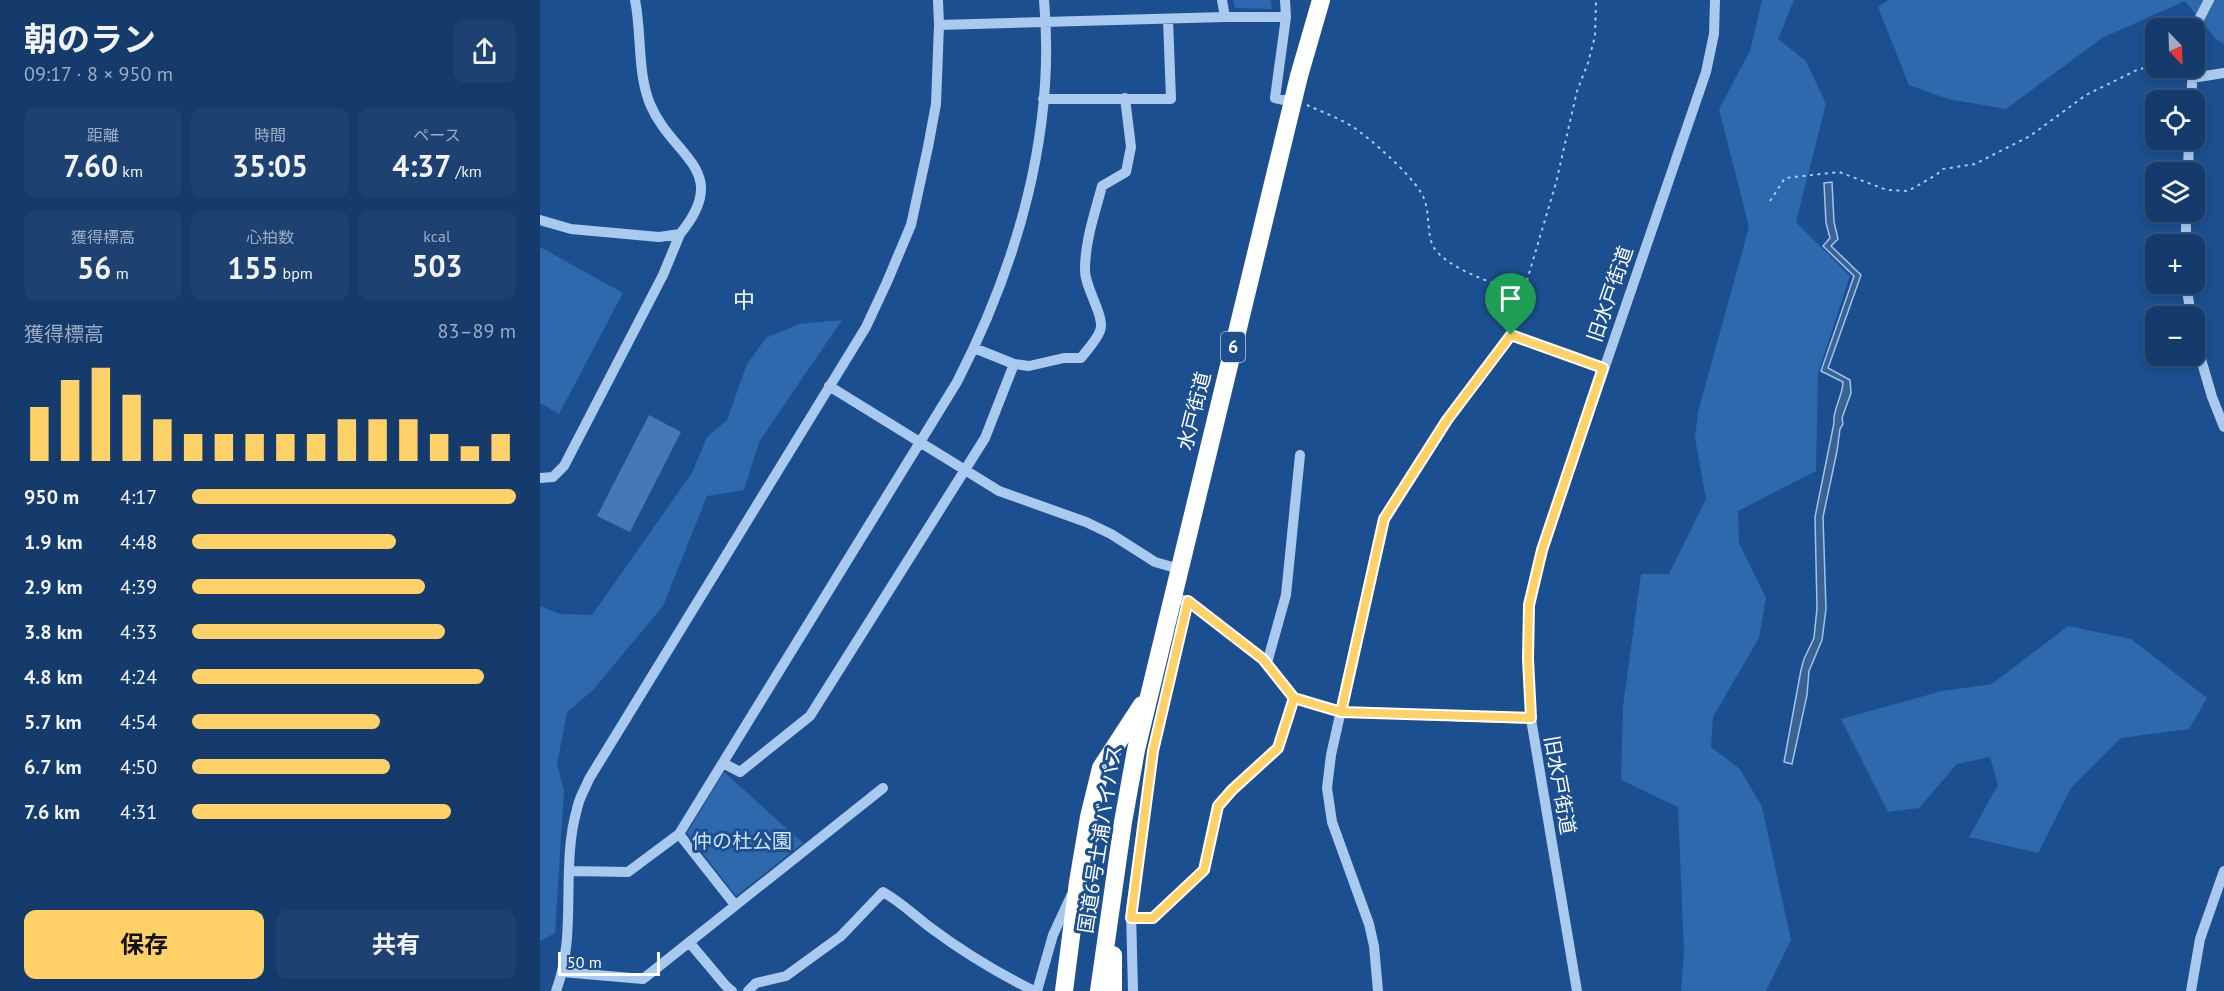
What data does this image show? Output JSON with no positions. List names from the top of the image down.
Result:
{
  "streets": {
    "highway": ["6", "水戸街道", "国道6号土浦バイパス"],
    "street": ["旧水戸街道"]
  },
  "crossings": [
    ["水戸街道", "国道6号土浦バイパス"]
  ],
  "districts": ["中"],
  "parks": ["仲の杜公園"],
  "scale_bar": "50 m",
  "north": "bottom right",
  "page": {
    "heading": ["朝のラン", "09:17 · 8 × 950 m"],
    "map_buttons": ["+", "−"],
    "stats": [
      ["距離", "7.60 km"],
      ["時間", "35:05"],
      ["ペース", "4:37 /km"],
      ["獲得標高", "56 m"],
      ["心拍数", "155 bpm"],
      ["kcal", "503"]
    ],
    "chart": ["獲得標高", "83–89 m"],
    "list": [
      {
        "name": "950 m",
        "note": "4:17"
      },
      {
        "name": "1.9 km",
        "note": "4:48"
      },
      {
        "name": "2.9 km",
        "note": "4:39"
      },
      {
        "name": "3.8 km",
        "note": "4:33"
      },
      {
        "name": "4.8 km",
        "note": "4:24"
      },
      {
        "name": "5.7 km",
        "note": "4:54"
      },
      {
        "name": "6.7 km",
        "note": "4:50"
      },
      {
        "name": "7.6 km",
        "note": "4:31"
      }
    ],
    "buttons": ["保存", "共有"],
    "scale": "50 m"
  }
}
